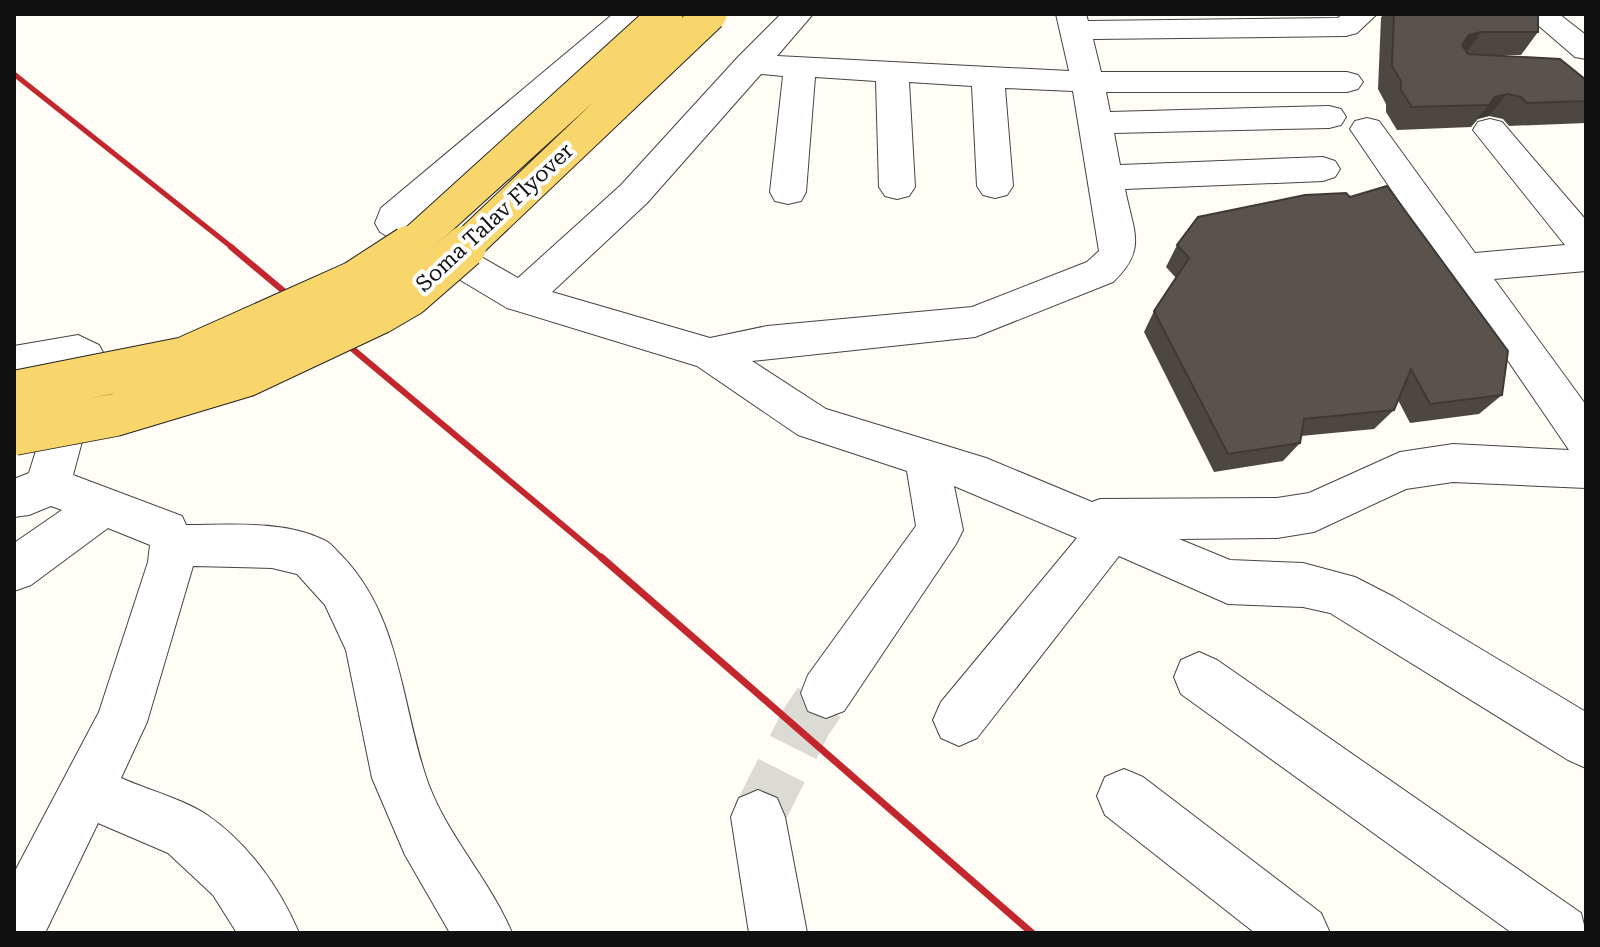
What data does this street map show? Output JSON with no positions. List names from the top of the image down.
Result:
{
  "streets": {
    "main road": ["Soma Talav Flyover"]
  }
}
